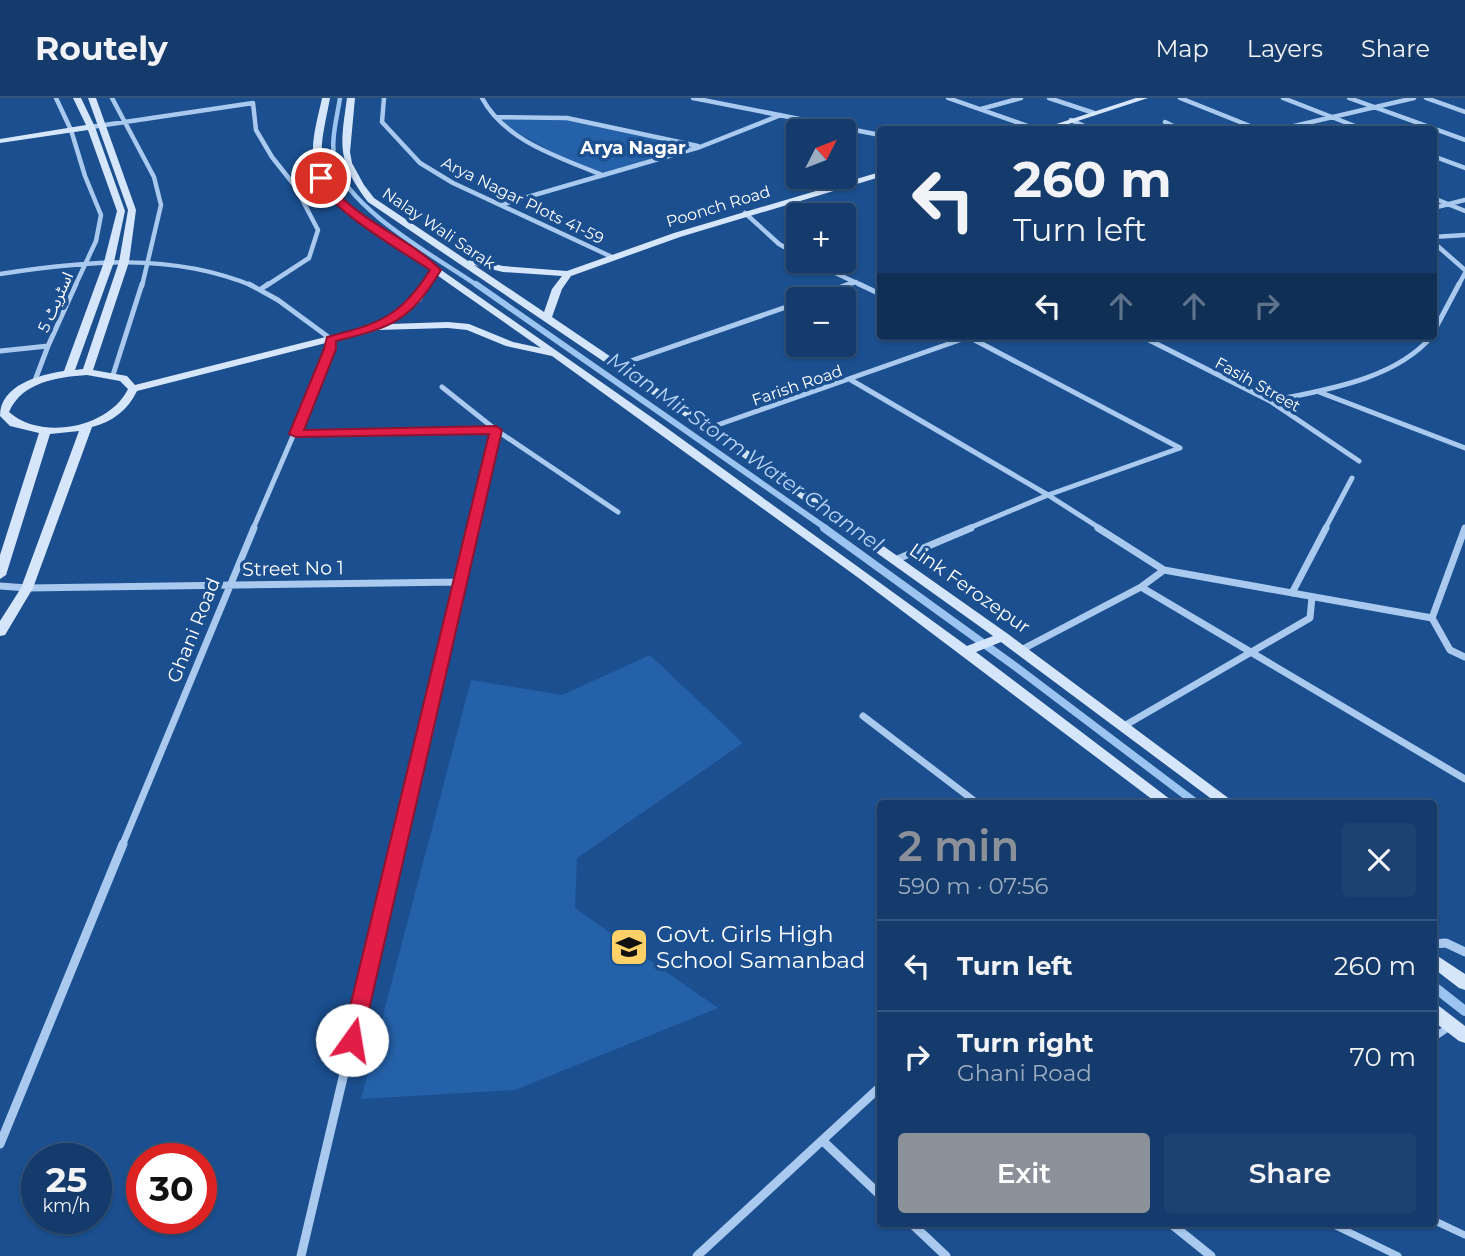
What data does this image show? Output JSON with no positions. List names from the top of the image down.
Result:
{
  "streets": {
    "main road": ["Poonch Road", "Nalay Wali Sarak", "Link Ferozepur"],
    "street": [
      "Arya Nagar Plots 41-59",
      "اسٹریٹ 5",
      "Fasih Street",
      "Farish Road",
      "Street No 1",
      "Ghani Road"
    ]
  },
  "crossings": [
    ["Arya Nagar Plots 41-59", "Poonch Road"],
    ["Poonch Road", "Nalay Wali Sarak"],
    ["Nalay Wali Sarak", "Link Ferozepur"],
    ["Farish Road", "Link Ferozepur"],
    ["Street No 1", "Ghani Road"]
  ],
  "districts": ["Arya Nagar"],
  "water": ["Mian Mir Storm Water Channel"],
  "places": {
    "school or university": ["Govt. Girls High School Samanbad"]
  },
  "north": "top right",
  "page": {
    "header": "Routely",
    "nav": ["Map", "Layers", "Share"],
    "map_buttons": ["+", "−"],
    "turn": ["260 m", "Turn left"],
    "heading": ["2 min", "590 m · 07:56"],
    "list": [
      {
        "name": "Turn left",
        "value": "260 m"
      },
      {
        "name": "Turn right",
        "note": "Ghani Road",
        "value": "70 m"
      }
    ],
    "buttons": ["Exit", "Share"],
    "speed": "25 km/h",
    "limit": "30"
  }
}
